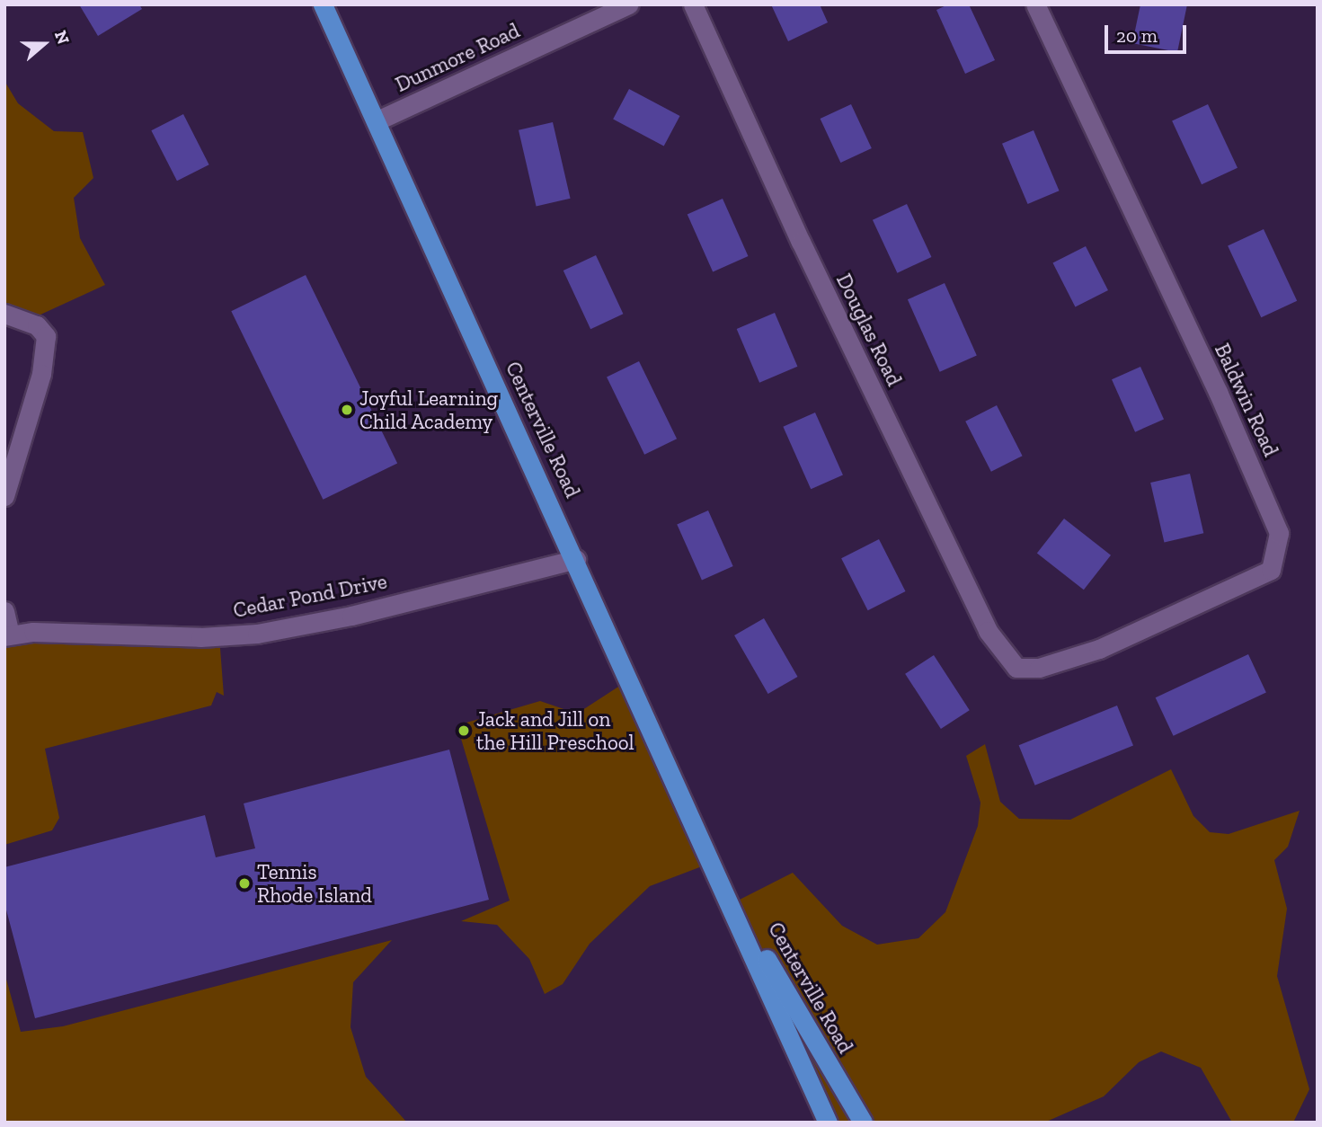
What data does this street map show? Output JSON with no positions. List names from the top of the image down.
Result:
{
  "streets": {
    "main road": ["Centerville Road"],
    "street": [
      "Dunmore Road",
      "Douglas Road",
      "Baldwin Road",
      "Cedar Pond Drive"
    ]
  },
  "crossings": [
    ["Dunmore Road", "Centerville Road"],
    ["Douglas Road", "Baldwin Road"],
    ["Centerville Road", "Cedar Pond Drive"]
  ],
  "places": ["Joyful Learning Child Academy", "Jack and Jill on the Hill Preschool", "Tennis Rhode Island"],
  "scale_bar": "20 m",
  "north": "right"
}
